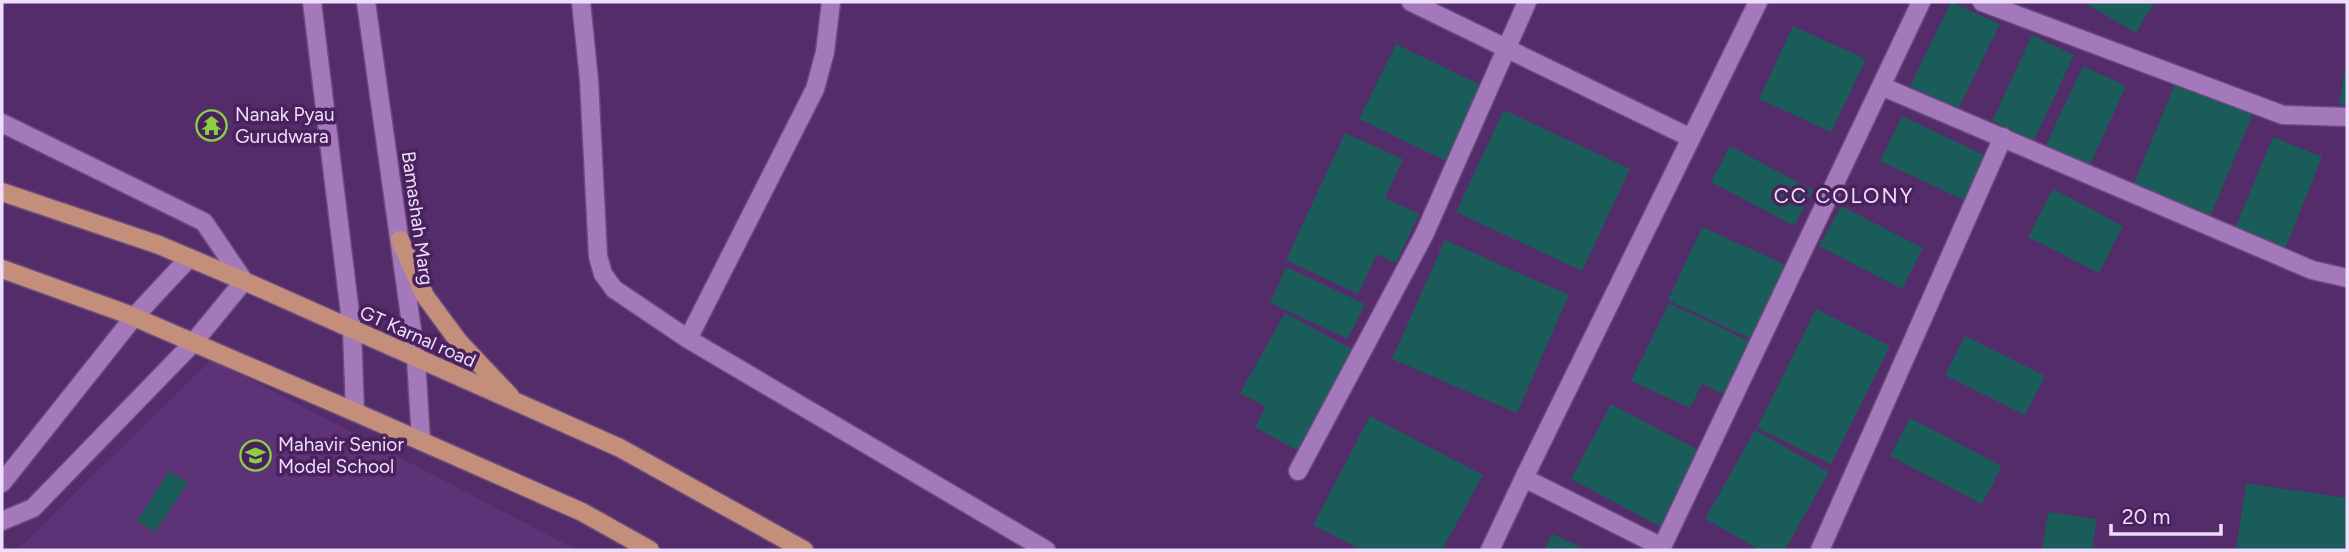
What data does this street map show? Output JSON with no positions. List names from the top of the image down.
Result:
{
  "streets": {
    "main road": ["GT Karnal road"],
    "street": ["Bamashah Marg"]
  },
  "crossings": [
    ["Bamashah Marg", "GT Karnal road"]
  ],
  "districts": ["CC COLONY"],
  "places": {
    "temple": ["Nanak Pyau Gurudwara"],
    "school or university": ["Mahavir Senior Model School"]
  },
  "scale_bar": "20 m"
}
